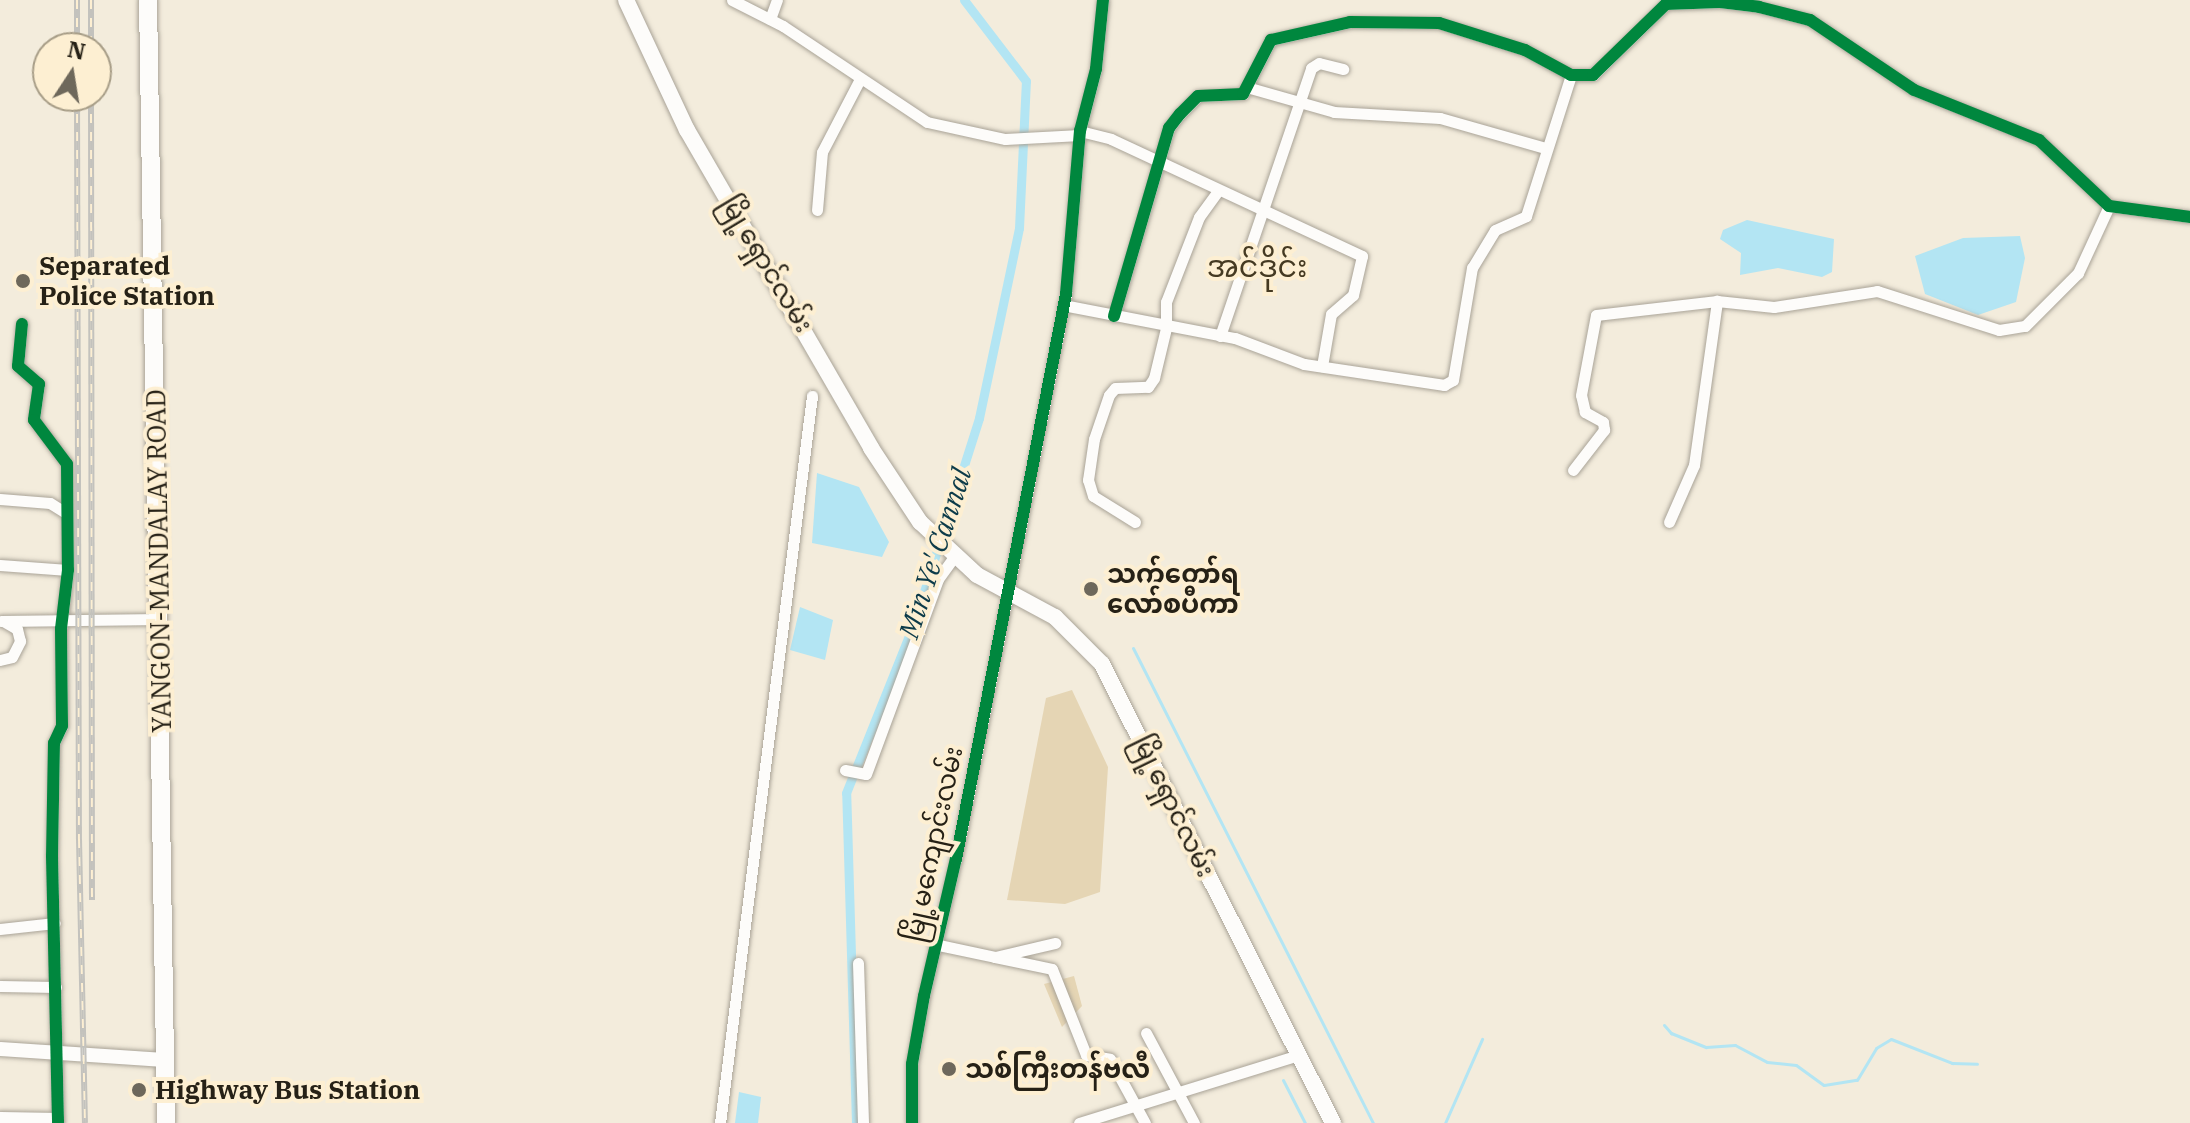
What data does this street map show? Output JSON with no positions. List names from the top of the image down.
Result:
{
  "streets": {
    "highway": ["YANGON-MANDALAY ROAD"],
    "main road": ["မြို့ရှောင်လမ်း"],
    "street": ["မြို့မကျောင်းလမ်း"]
  },
  "crossings": [
    ["မြို့ရှောင်လမ်း", "မြို့မကျောင်းလမ်း"]
  ],
  "districts": ["အင်ဒိုင်း"],
  "water": ["Min Ye' Cannal"],
  "places": [
    "Separated Police Station",
    "သက်တော်ရ လော်စပီကာ",
    "သစ်ကြီးတန်ဗလီ",
    "Highway Bus Station"
  ],
  "north": "top"
}
